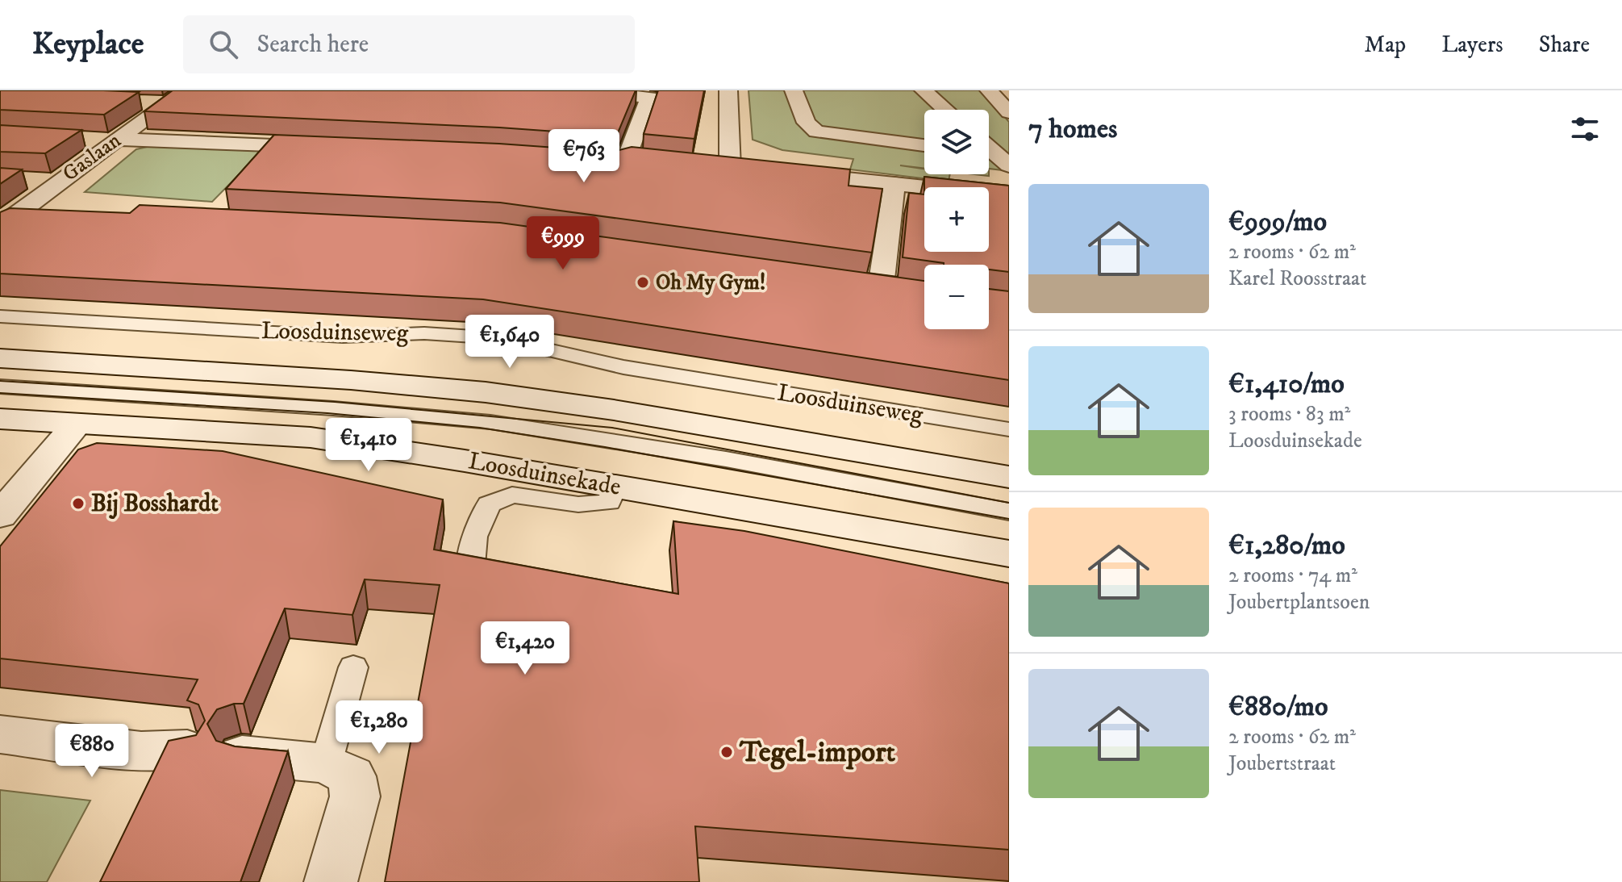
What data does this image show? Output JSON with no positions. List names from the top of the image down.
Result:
{
  "streets": {
    "street": ["Gaslaan", "Loosduinseweg", "Loosduinsekade"]
  },
  "places": ["Oh My Gym!", "Bij Bosshardt", "Tegel-import"],
  "page": {
    "header": "Keyplace",
    "search": "Search here",
    "nav": ["Map", "Layers", "Share"],
    "heading": "7 homes",
    "map_buttons": ["+", "−"],
    "price": [
      "€763",
      "€999",
      "€1,640",
      "€1,410",
      "€1,420",
      "€1,280",
      "€880"
    ],
    "list": [
      {
        "name": "€999/mo",
        "note": "2 rooms · 62 m² · Karel Roosstraat"
      },
      {
        "name": "€1,410/mo",
        "note": "3 rooms · 83 m² · Loosduinsekade"
      },
      {
        "name": "€1,280/mo",
        "note": "2 rooms · 74 m² · Joubertplantsoen"
      },
      {
        "name": "€880/mo",
        "note": "2 rooms · 62 m² · Joubertstraat"
      }
    ]
  }
}
